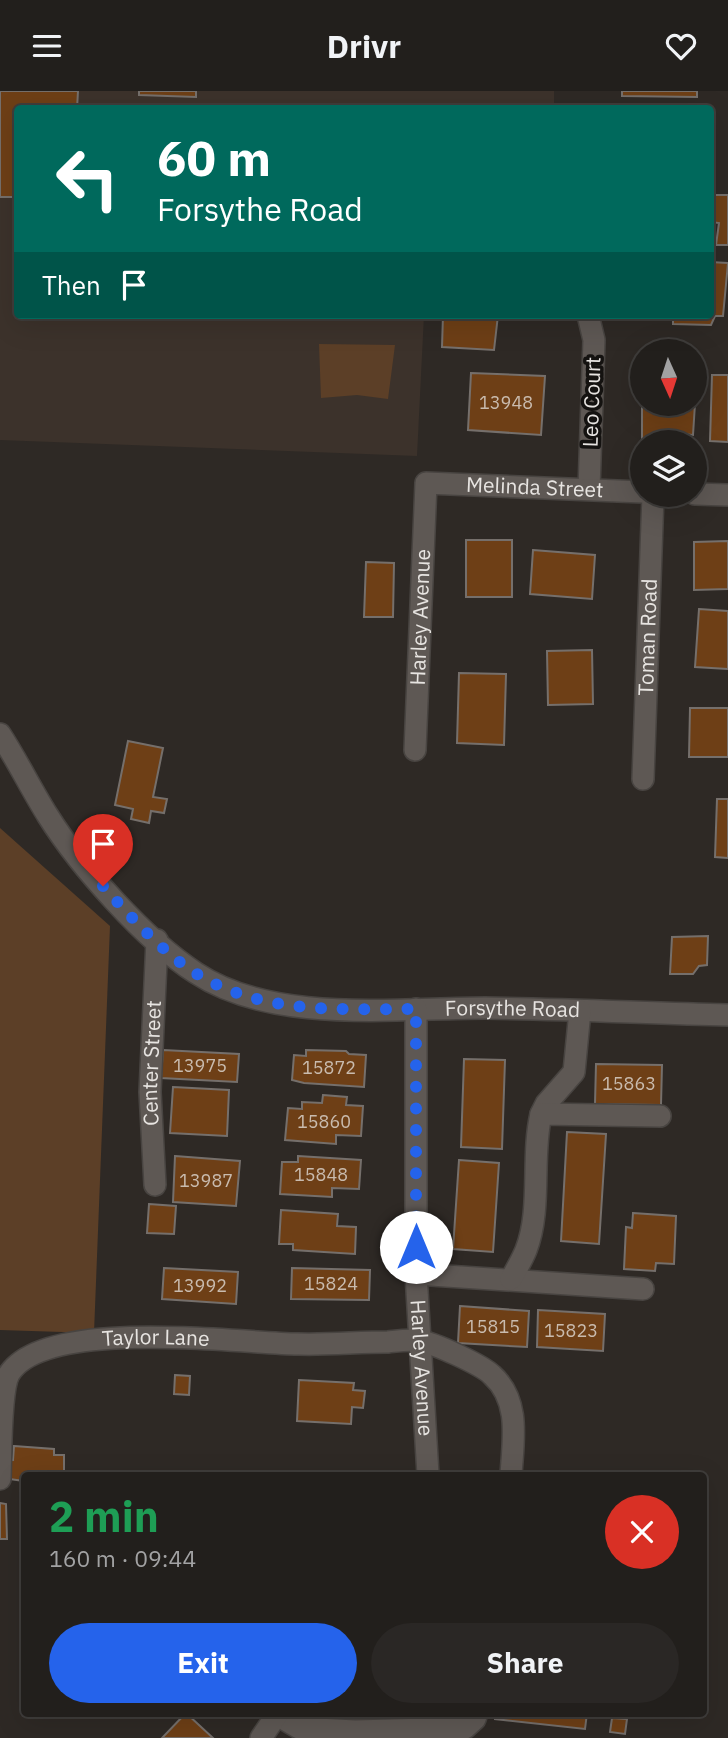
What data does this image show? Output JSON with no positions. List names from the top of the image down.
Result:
{
  "streets": {
    "street": [
      "Leo Court",
      "Melinda Street",
      "Harley Avenue",
      "Toman Road",
      "Forsythe Road",
      "Center Street",
      "Taylor Lane"
    ]
  },
  "crossings": [
    ["Leo Court", "Melinda Street"],
    ["Melinda Street", "Harley Avenue"],
    ["Harley Avenue", "Forsythe Road"],
    ["Harley Avenue", "Taylor Lane"],
    ["Forsythe Road", "Center Street"]
  ],
  "house_numbers": [
    "13948",
    "13975",
    "15872",
    "15863",
    "15860",
    "15848",
    "13987",
    "15824",
    "13992",
    "15815",
    "15823"
  ],
  "north": "bottom",
  "page": {
    "header": "Drivr",
    "turn": ["60 m", "Forsythe Road"],
    "then": "Then",
    "heading": ["2 min", "160 m · 09:44"],
    "buttons": ["Exit", "Share"]
  }
}
